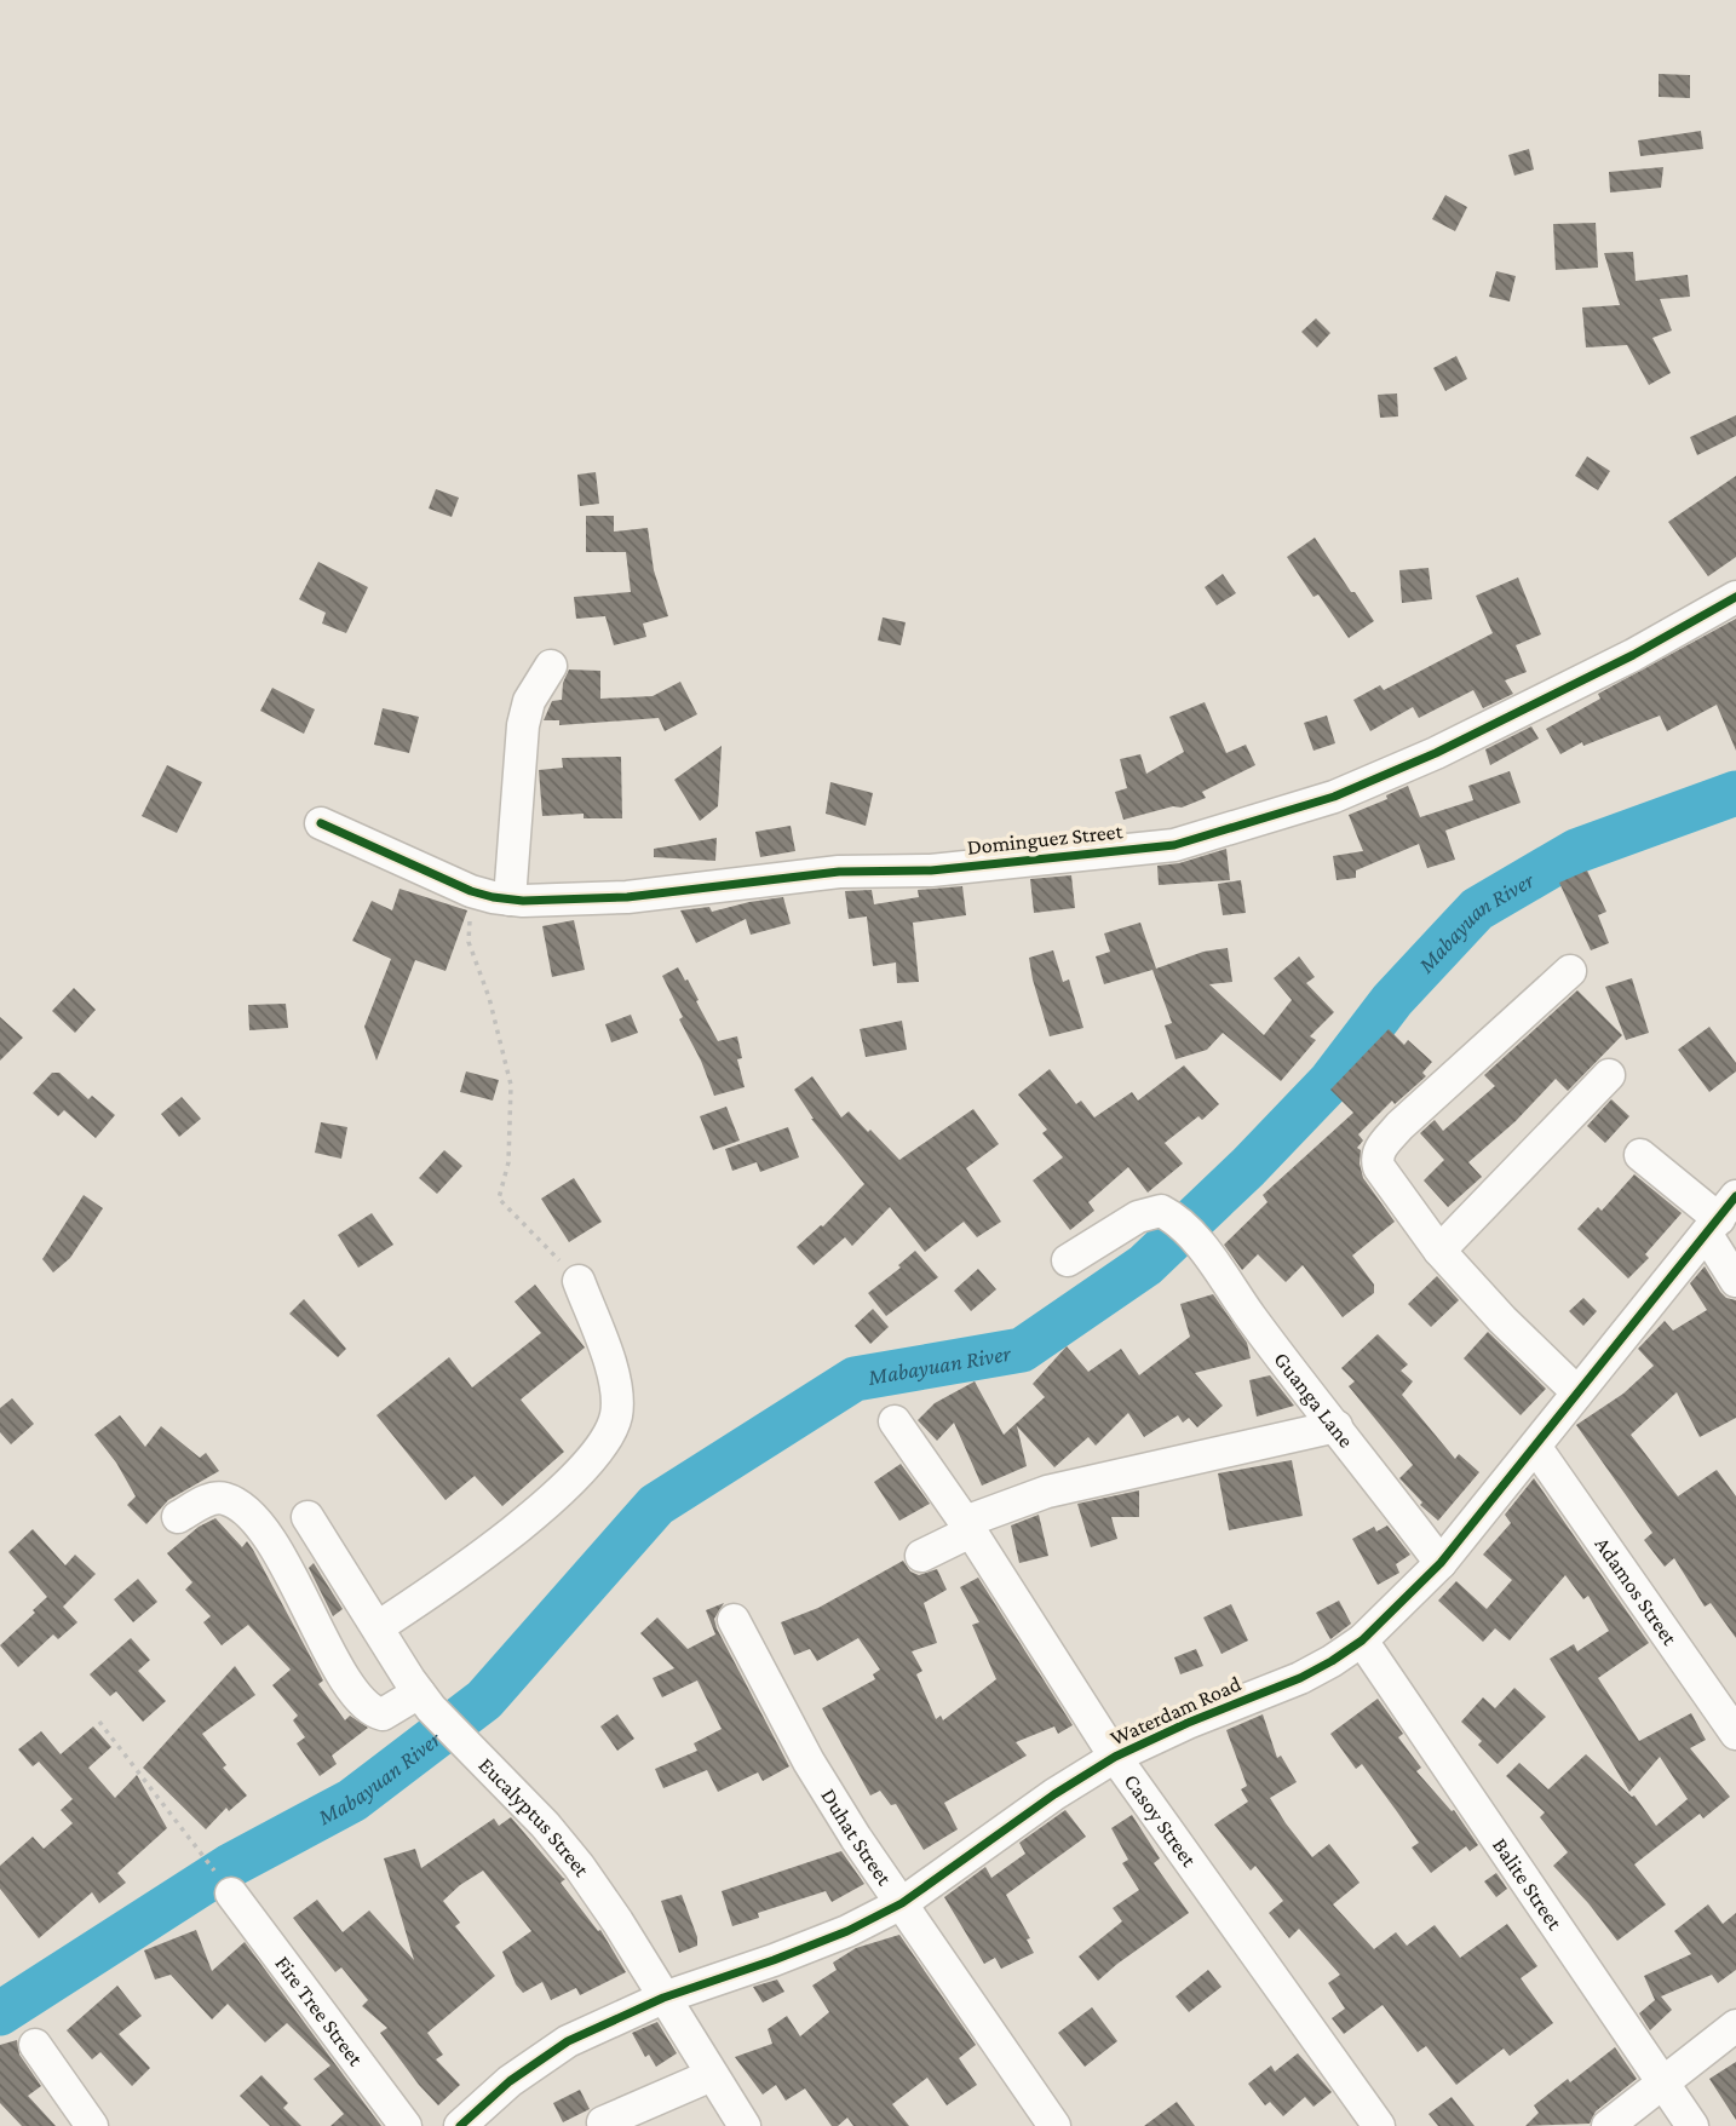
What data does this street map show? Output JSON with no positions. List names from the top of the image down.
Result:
{
  "streets": {
    "street": [
      "Dominguez Street",
      "Guanga Lane",
      "Adamos Street",
      "Waterdam Road",
      "Eucalyptus Street",
      "Casoy Street",
      "Duhat Street",
      "Balite Street",
      "Fire Tree Street"
    ]
  },
  "crossings": [
    ["Guanga Lane", "Waterdam Road"],
    ["Adamos Street", "Waterdam Road"],
    ["Waterdam Road", "Eucalyptus Street"],
    ["Waterdam Road", "Casoy Street"],
    ["Waterdam Road", "Duhat Street"],
    ["Waterdam Road", "Balite Street"]
  ],
  "water": ["Mabayuan River"]
}
